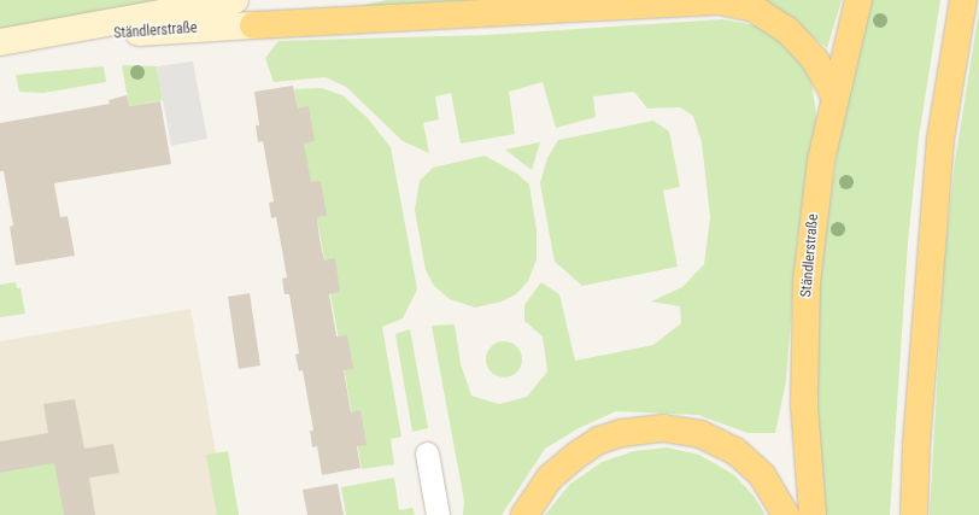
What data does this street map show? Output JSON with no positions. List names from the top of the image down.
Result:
{
  "streets": {
    "highway": ["Ständlerstraße"]
  }
}
